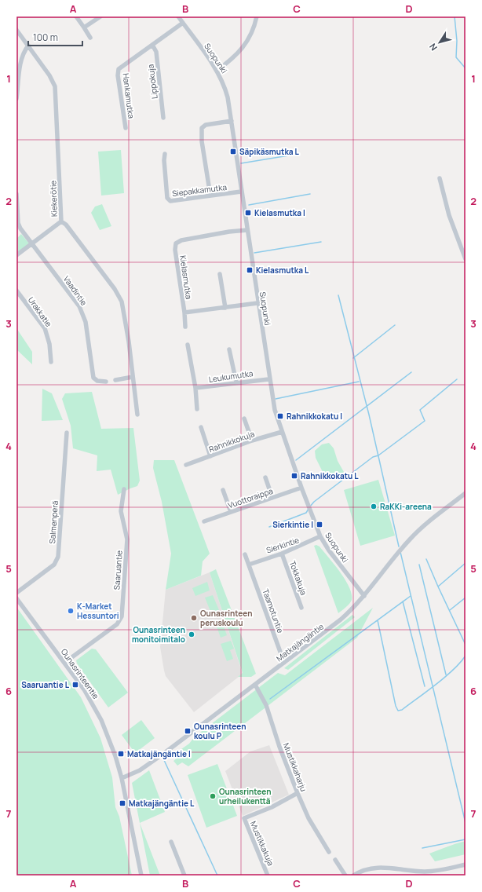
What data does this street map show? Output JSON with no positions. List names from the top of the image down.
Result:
{
  "streets": {
    "street": [
      "Suopunki",
      "Lippokuja",
      "Hankamutka",
      "Siepakkamutka",
      "Kiekerötie",
      "Kielasmutka",
      "Vaadintie",
      "Urakkatie",
      "Leukumutka",
      "Rahnikkokuja",
      "Vuottoraippa",
      "Salmenperä",
      "Sierkintie",
      "Saaruantie",
      "Tokkakuja",
      "Taamotuntie",
      "Matkajängäntie",
      "Ounasrinteentie",
      "Mustikkaharju",
      "Mustikkakuja"
    ]
  },
  "crossings": [
    ["Suopunki", "Hankamutka"],
    ["Suopunki", "Siepakkamutka"],
    ["Suopunki", "Kielasmutka"],
    ["Suopunki", "Leukumutka"],
    ["Suopunki", "Rahnikkokuja"],
    ["Suopunki", "Vuottoraippa"],
    ["Suopunki", "Sierkintie"],
    ["Suopunki", "Matkajängäntie"],
    ["Lippokuja", "Hankamutka"],
    ["Sierkintie", "Tokkakuja"],
    ["Sierkintie", "Taamotuntie"],
    ["Saaruantie", "Ounasrinteentie"],
    ["Taamotuntie", "Matkajängäntie"],
    ["Matkajängäntie", "Ounasrinteentie"],
    ["Matkajängäntie", "Mustikkaharju"],
    ["Mustikkaharju", "Mustikkakuja"]
  ],
  "places": {
    "transit": [
      "Säpikäsmutka L",
      "Kielasmutka I",
      "Kielasmutka L",
      "Rahnikkokatu I",
      "Rahnikkokatu L",
      "Sierkintie I",
      "Saaruantie L",
      "Ounasrinteen koulu P",
      "Matkajängäntie I",
      "Matkajängäntie L"
    ],
    "other": [
      "RaKKi-areena",
      "K-Market Hessuntori",
      "Ounasrinteen peruskoulu",
      "Ounasrinteen monitoimitalo",
      "Ounasrinteen urheilukenttä"
    ]
  },
  "scale_bar": "100 m",
  "north": "bottom left",
  "grid": {
    "columns": [
      "A",
      "B",
      "C",
      "D"
    ],
    "rows": [
      "1",
      "2",
      "3",
      "4",
      "5",
      "6",
      "7"
    ]
  }
}
